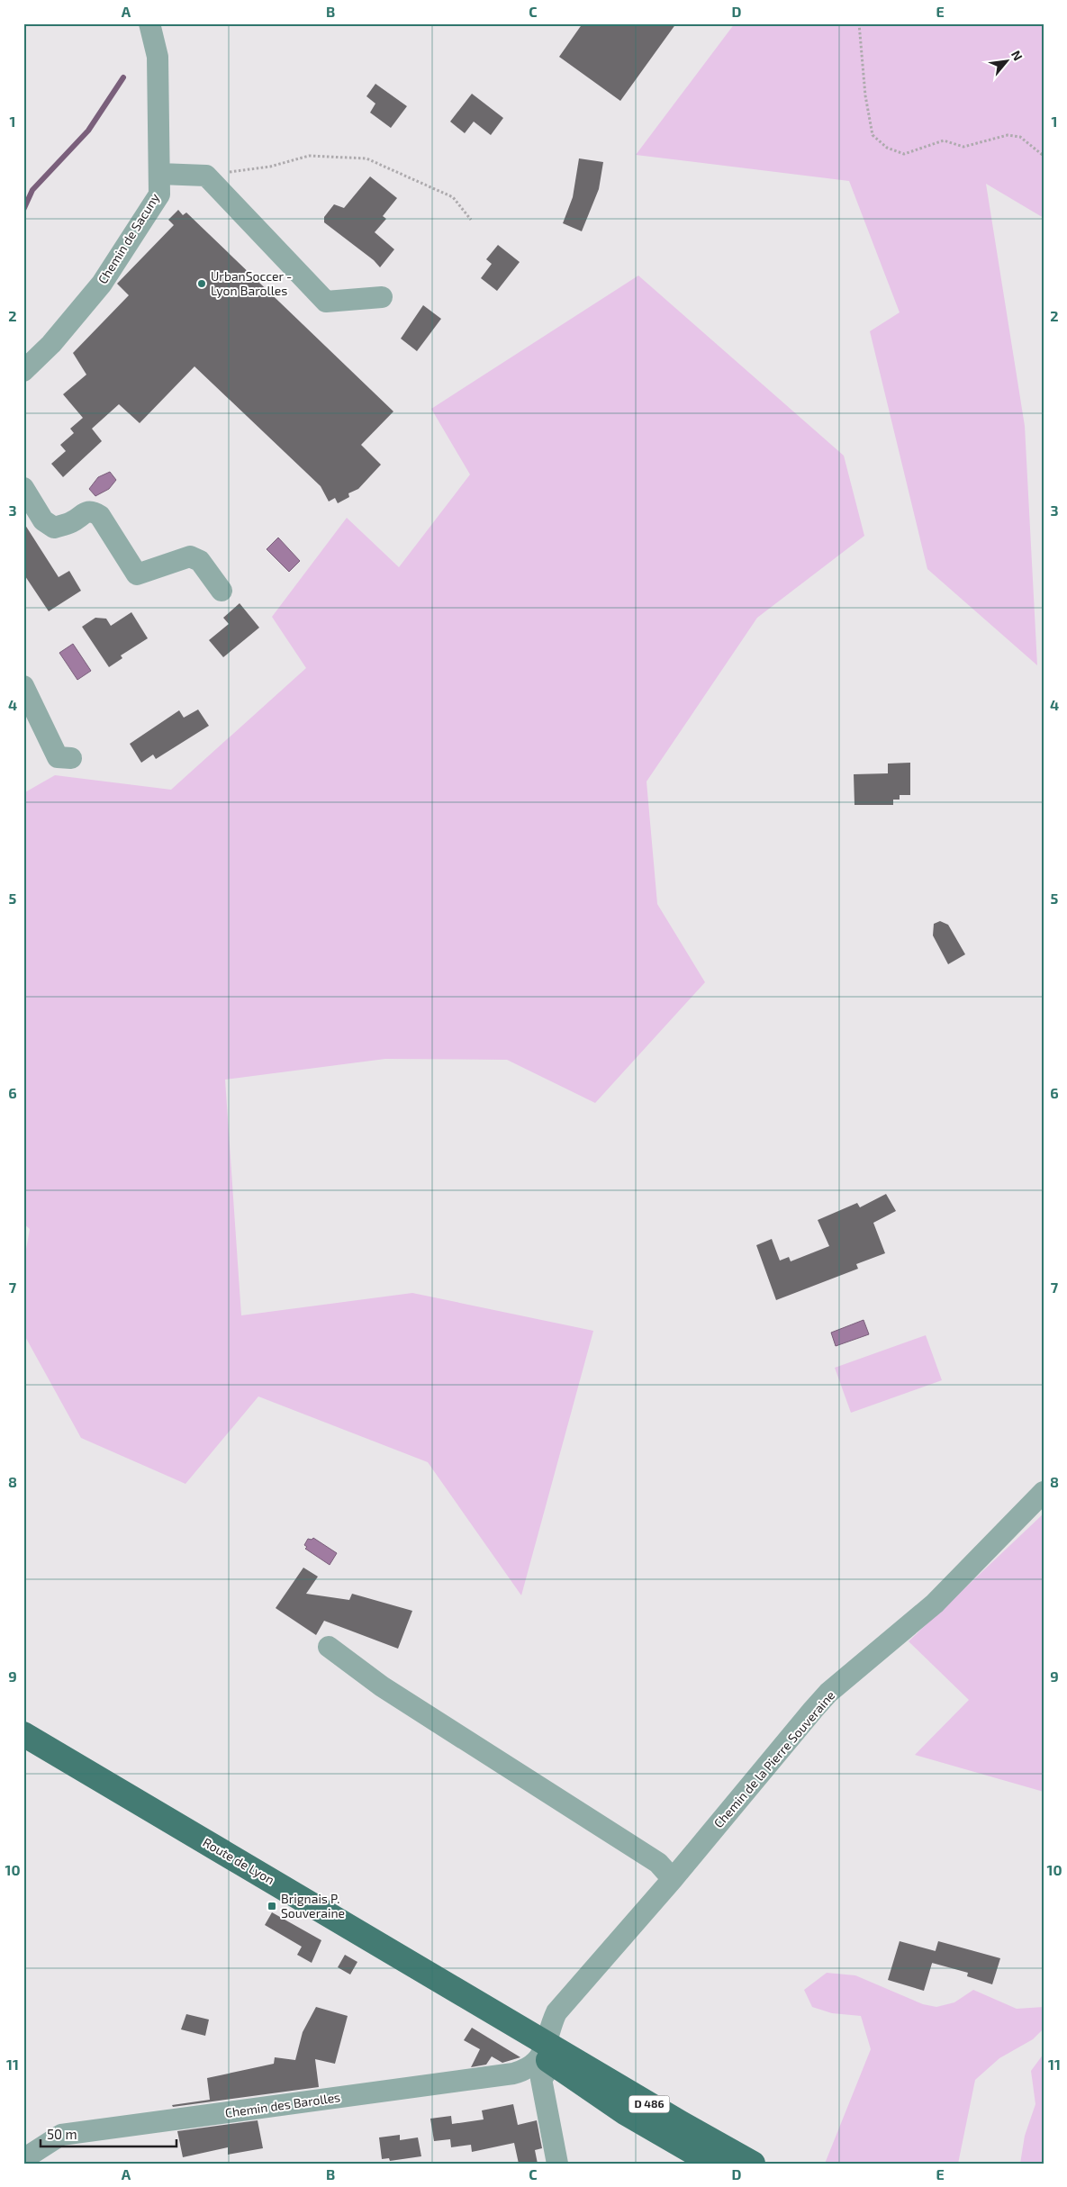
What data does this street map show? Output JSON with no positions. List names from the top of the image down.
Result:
{
  "streets": {
    "main road": ["Route de Lyon", "D 486"],
    "street": ["Chemin de Sacuny", "Chemin de la Pierre Souveraine", "Chemin des Barolles"]
  },
  "crossings": [
    ["Chemin de la Pierre Souveraine", "Route de Lyon"],
    ["Chemin de la Pierre Souveraine", "D 486"],
    ["Chemin de la Pierre Souveraine", "Chemin des Barolles"],
    ["Route de Lyon", "D 486"],
    ["Route de Lyon", "Chemin des Barolles"],
    ["D 486", "Chemin des Barolles"]
  ],
  "places": {
    "other": ["UrbanSoccer - Lyon Barolles"],
    "transit": ["Brignais P. Souveraine"]
  },
  "scale_bar": "50 m",
  "north": "top right",
  "grid": {
    "columns": [
      "A",
      "B",
      "C",
      "D",
      "E"
    ],
    "rows": [
      "1",
      "2",
      "3",
      "4",
      "5",
      "6",
      "7",
      "8",
      "9",
      "10",
      "11"
    ]
  }
}
